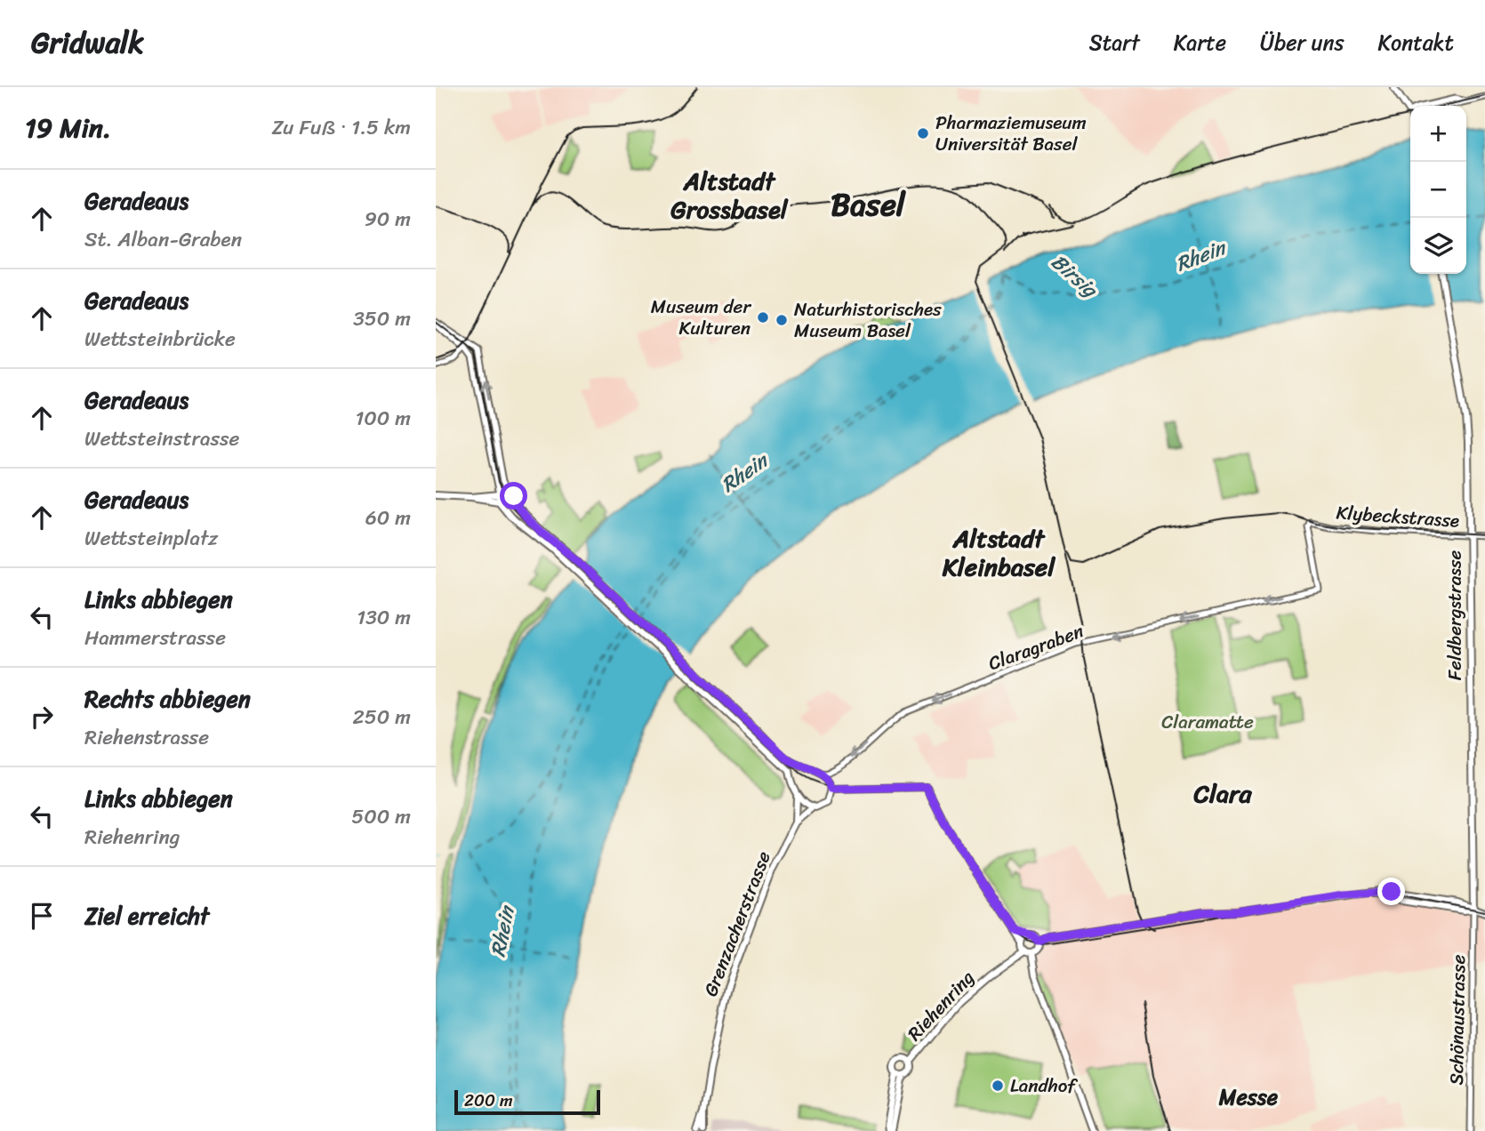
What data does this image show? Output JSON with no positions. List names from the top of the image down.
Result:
{
  "streets": {
    "main road": ["Feldbergstrasse", "Grenzacherstrasse", "Riehenring"],
    "street": ["Klybeckstrasse", "Claragraben", "Schönaustrasse"]
  },
  "crossings": [
    ["Klybeckstrasse", "Feldbergstrasse"],
    ["Klybeckstrasse", "Claragraben"],
    ["Feldbergstrasse", "Schönaustrasse"],
    ["Claragraben", "Grenzacherstrasse"]
  ],
  "one_way": ["Claragraben"],
  "districts": [
    "Altstadt Grossbasel",
    "Basel",
    "Altstadt Kleinbasel",
    "Clara",
    "Messe"
  ],
  "water": ["Rhein", "Birsig"],
  "parks": ["Claramatte"],
  "places": [
    "Pharmaziemuseum Universität Basel",
    "Museum der Kulturen",
    "Naturhistorisches Museum Basel",
    "Landhof"
  ],
  "scale_bar": "200 m",
  "page": {
    "header": "Gridwalk",
    "nav": [
      "Start",
      "Karte",
      "Über uns",
      "Kontakt"
    ],
    "heading": ["19 Min.", "Zu Fuß · 1.5 km"],
    "map_buttons": ["+", "−"],
    "list": [
      ["Geradeaus", "St. Alban-Graben", "90 m"],
      ["Geradeaus", "Wettsteinbrücke", "350 m"],
      ["Geradeaus", "Wettsteinstrasse", "100 m"],
      ["Geradeaus", "Wettsteinplatz", "60 m"],
      ["Links abbiegen", "Hammerstrasse", "130 m"],
      ["Rechts abbiegen", "Riehenstrasse", "250 m"],
      ["Links abbiegen", "Riehenring", "500 m"],
      "Ziel erreicht"
    ],
    "scale": "200 m"
  }
}
